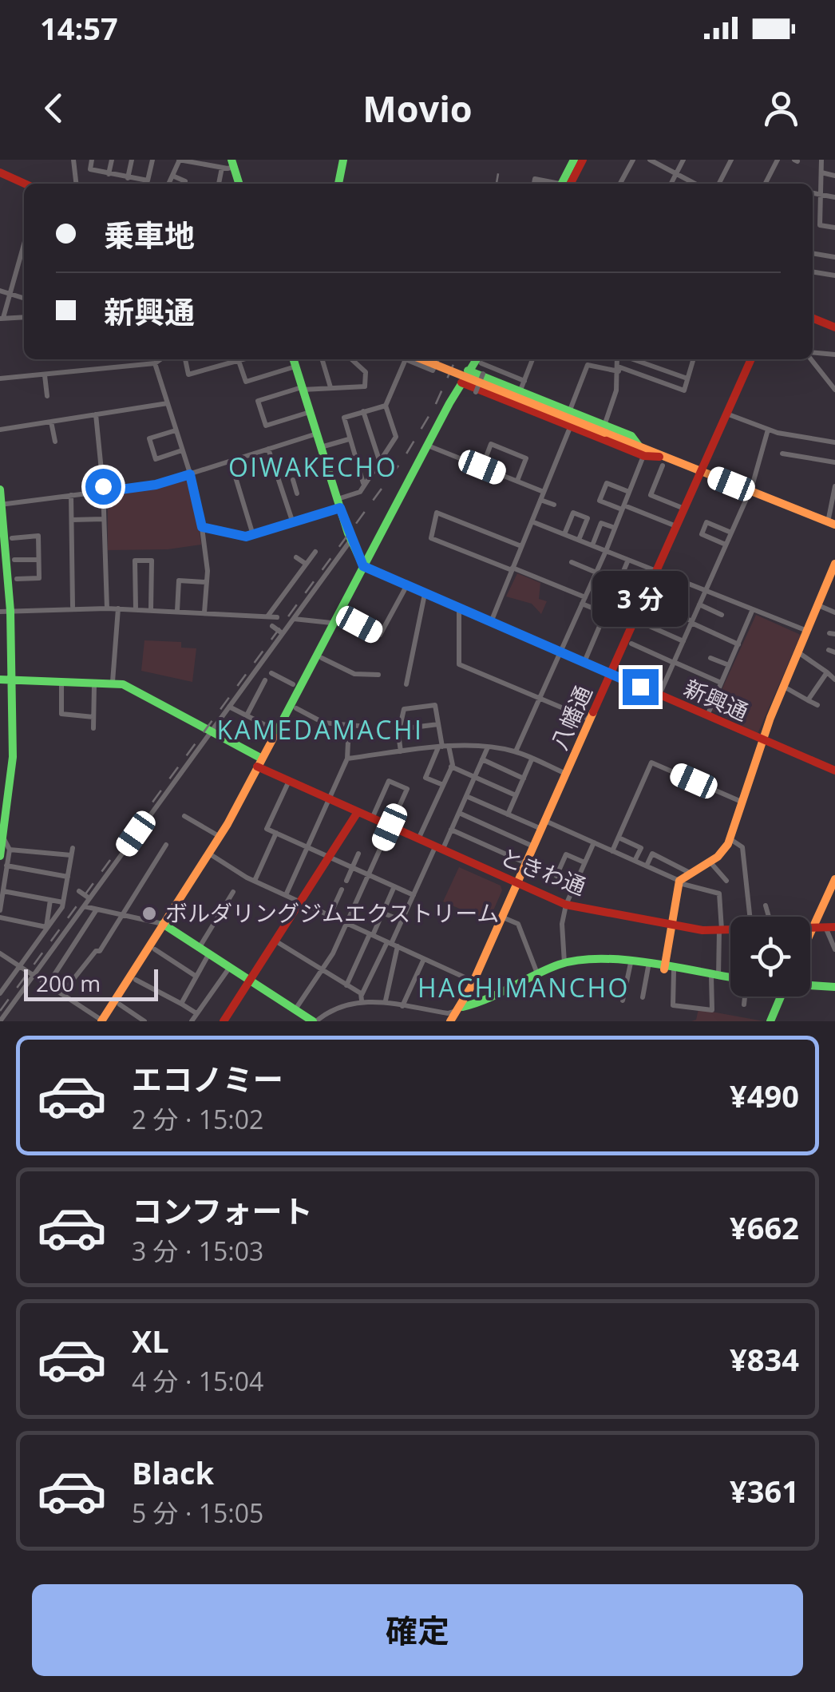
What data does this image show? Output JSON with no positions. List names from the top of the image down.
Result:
{
  "streets": {
    "main road": ["新興通", "八幡通", "ときわ通"]
  },
  "crossings": [
    ["新興通", "八幡通"],
    ["八幡通", "ときわ通"]
  ],
  "districts": ["OIWAKECHO", "KAMEDAMACHI", "HACHIMANCHO"],
  "places": ["ボルダリングジムエクストリーム"],
  "scale_bar": "200 m",
  "page": {
    "status": "14:57",
    "header": "Movio",
    "banner": ["乗車地", "新興通"],
    "bubble": "3 分",
    "scale": "200 m",
    "list": [
      {
        "name": "エコノミー",
        "note": "2 分 · 15:02",
        "value": "¥490"
      },
      {
        "name": "コンフォート",
        "note": "3 分 · 15:03",
        "value": "¥662"
      },
      {
        "name": "XL",
        "note": "4 分 · 15:04",
        "value": "¥834"
      },
      {
        "name": "Black",
        "note": "5 分 · 15:05",
        "value": "¥361"
      }
    ],
    "buttons": "確定"
  }
}
